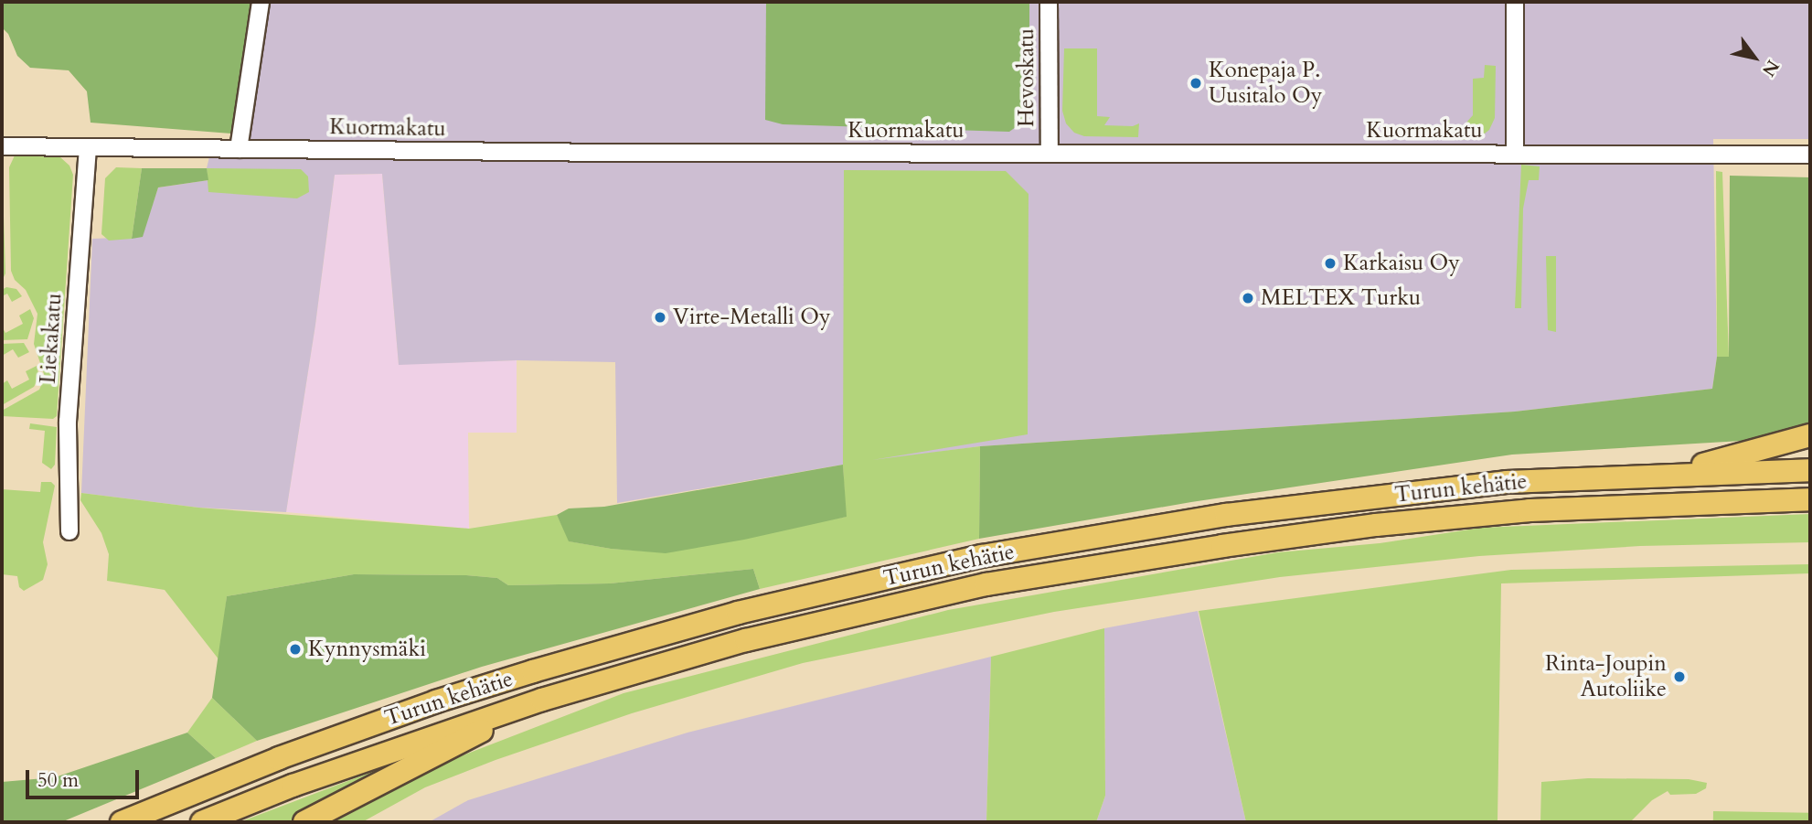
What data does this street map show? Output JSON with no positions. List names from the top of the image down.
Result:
{
  "streets": {
    "highway": ["Turun kehätie"],
    "street": ["Hevoskatu", "Kuormakatu", "Liekakatu"]
  },
  "crossings": [
    ["Hevoskatu", "Kuormakatu"],
    ["Kuormakatu", "Liekakatu"]
  ],
  "places": [
    "Konepaja P. Uusitalo Oy",
    "Karkaisu Oy",
    "MELTEX Turku",
    "Virte-Metalli Oy",
    "Kynnysmäki",
    "Rinta-Joupin Autoliike"
  ],
  "scale_bar": "50 m",
  "north": "bottom right"
}
